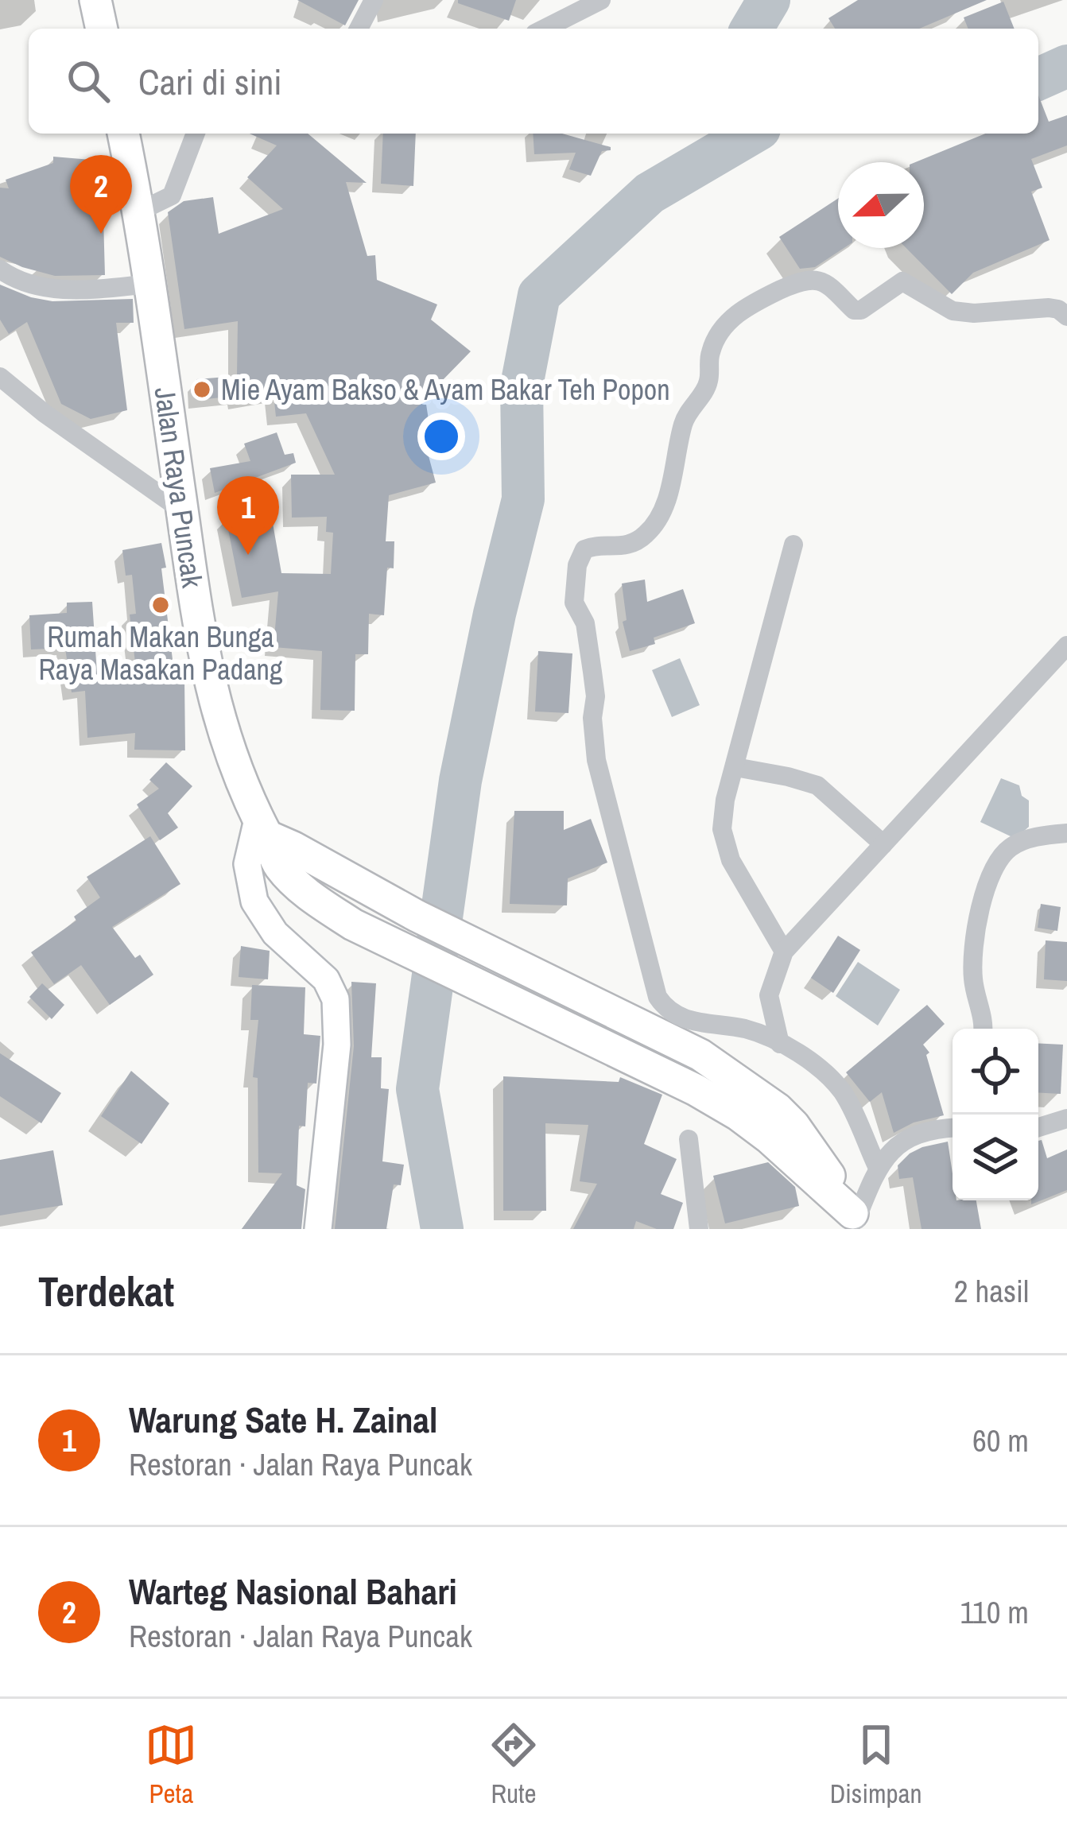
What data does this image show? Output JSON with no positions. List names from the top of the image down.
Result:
{
  "streets": {
    "highway": ["Jalan Raya Puncak"]
  },
  "places": ["Mie Ayam Bakso & Ayam Bakar Teh Popon", "Rumah Makan Bunga Raya Masakan Padang"],
  "north": "left",
  "page": {
    "search": "Cari di sini",
    "pins": ["2", "1"],
    "heading": ["Terdekat", "2 hasil"],
    "list": [
      {
        "mark": "1",
        "name": "Warung Sate H. Zainal",
        "note": "Restoran · Jalan Raya Puncak",
        "value": "60 m"
      },
      {
        "mark": "2",
        "name": "Warteg Nasional Bahari",
        "note": "Restoran · Jalan Raya Puncak",
        "value": "110 m"
      }
    ],
    "nav": ["Peta", "Rute", "Disimpan"]
  }
}
